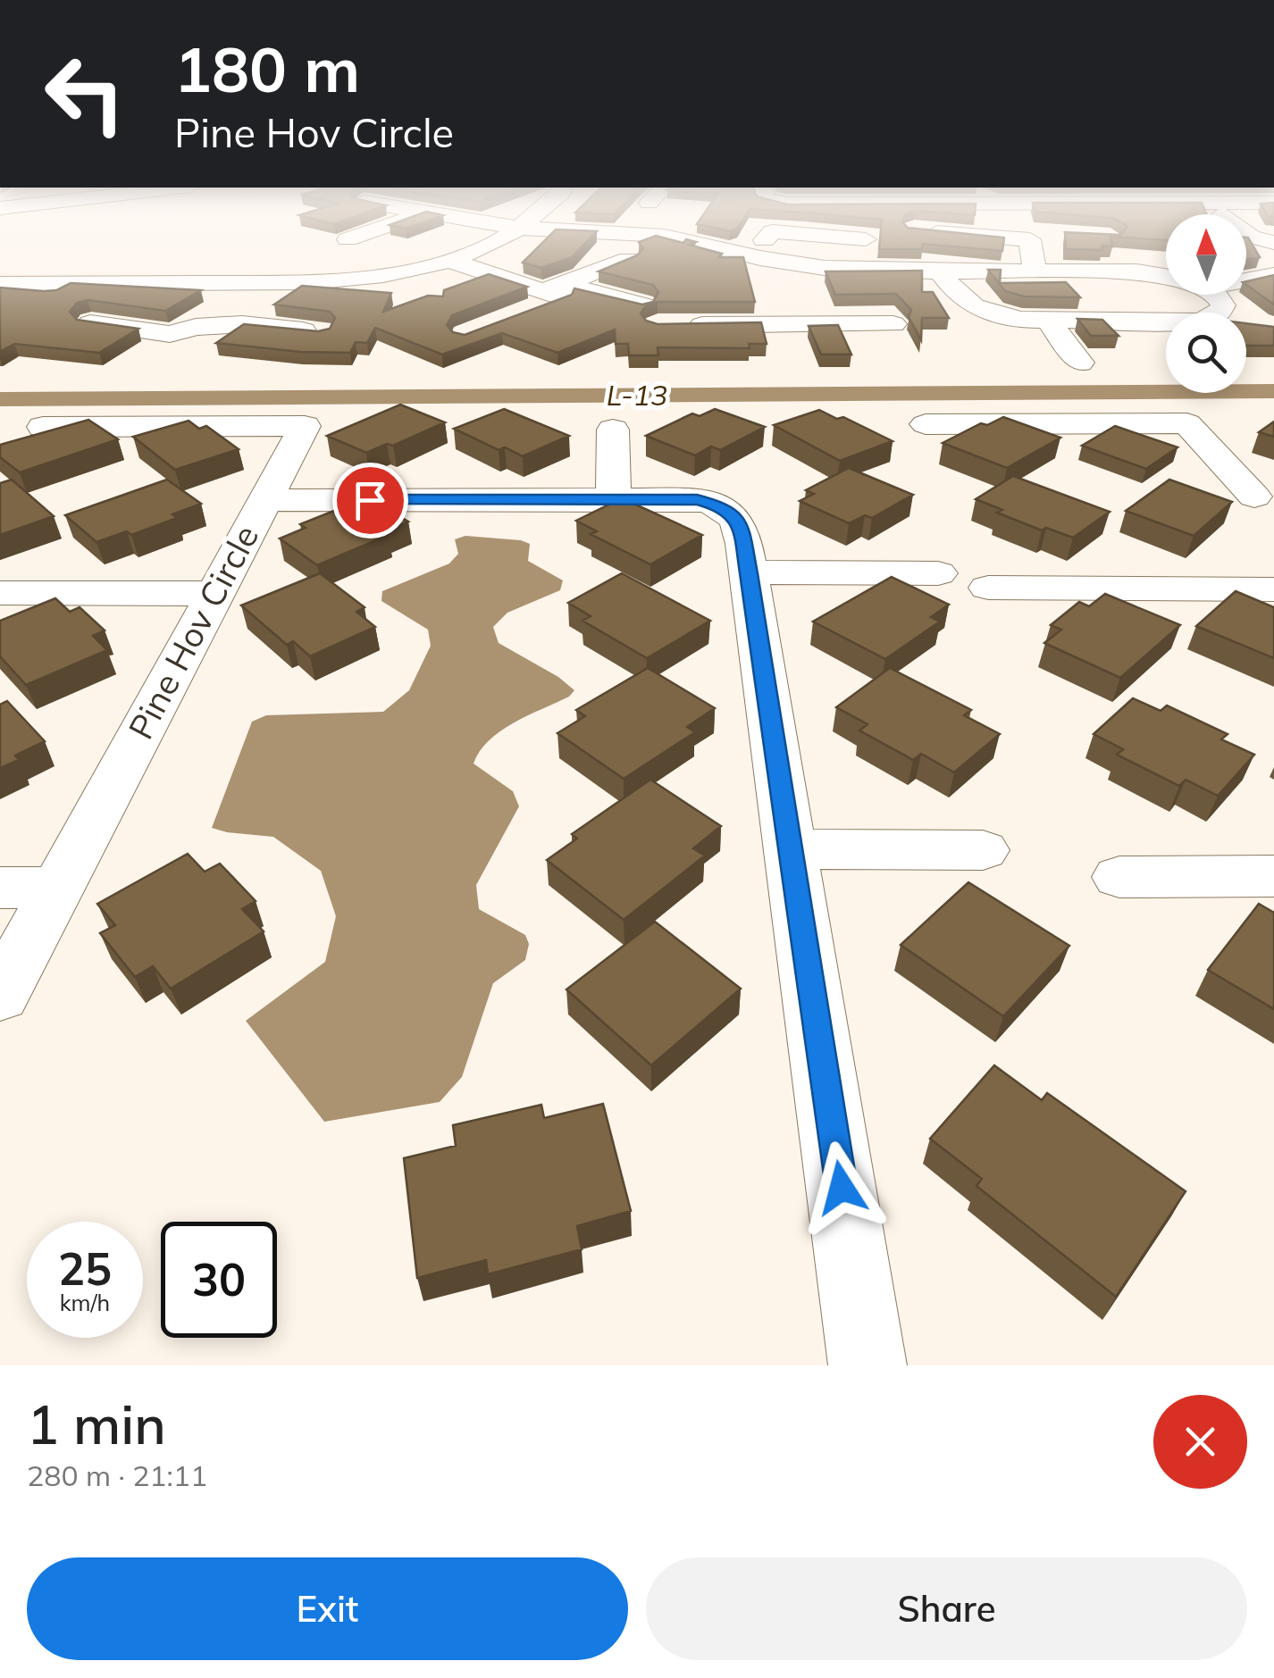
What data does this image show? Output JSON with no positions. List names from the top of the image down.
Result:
{
  "streets": {
    "street": ["Pine Hov Circle"]
  },
  "water": ["L-13"],
  "north": "top",
  "page": {
    "turn": ["180 m", "Pine Hov Circle"],
    "speed": "25 km/h",
    "limit": "30",
    "heading": ["1 min", "280 m · 21:11"],
    "buttons": ["Exit", "Share"]
  }
}
